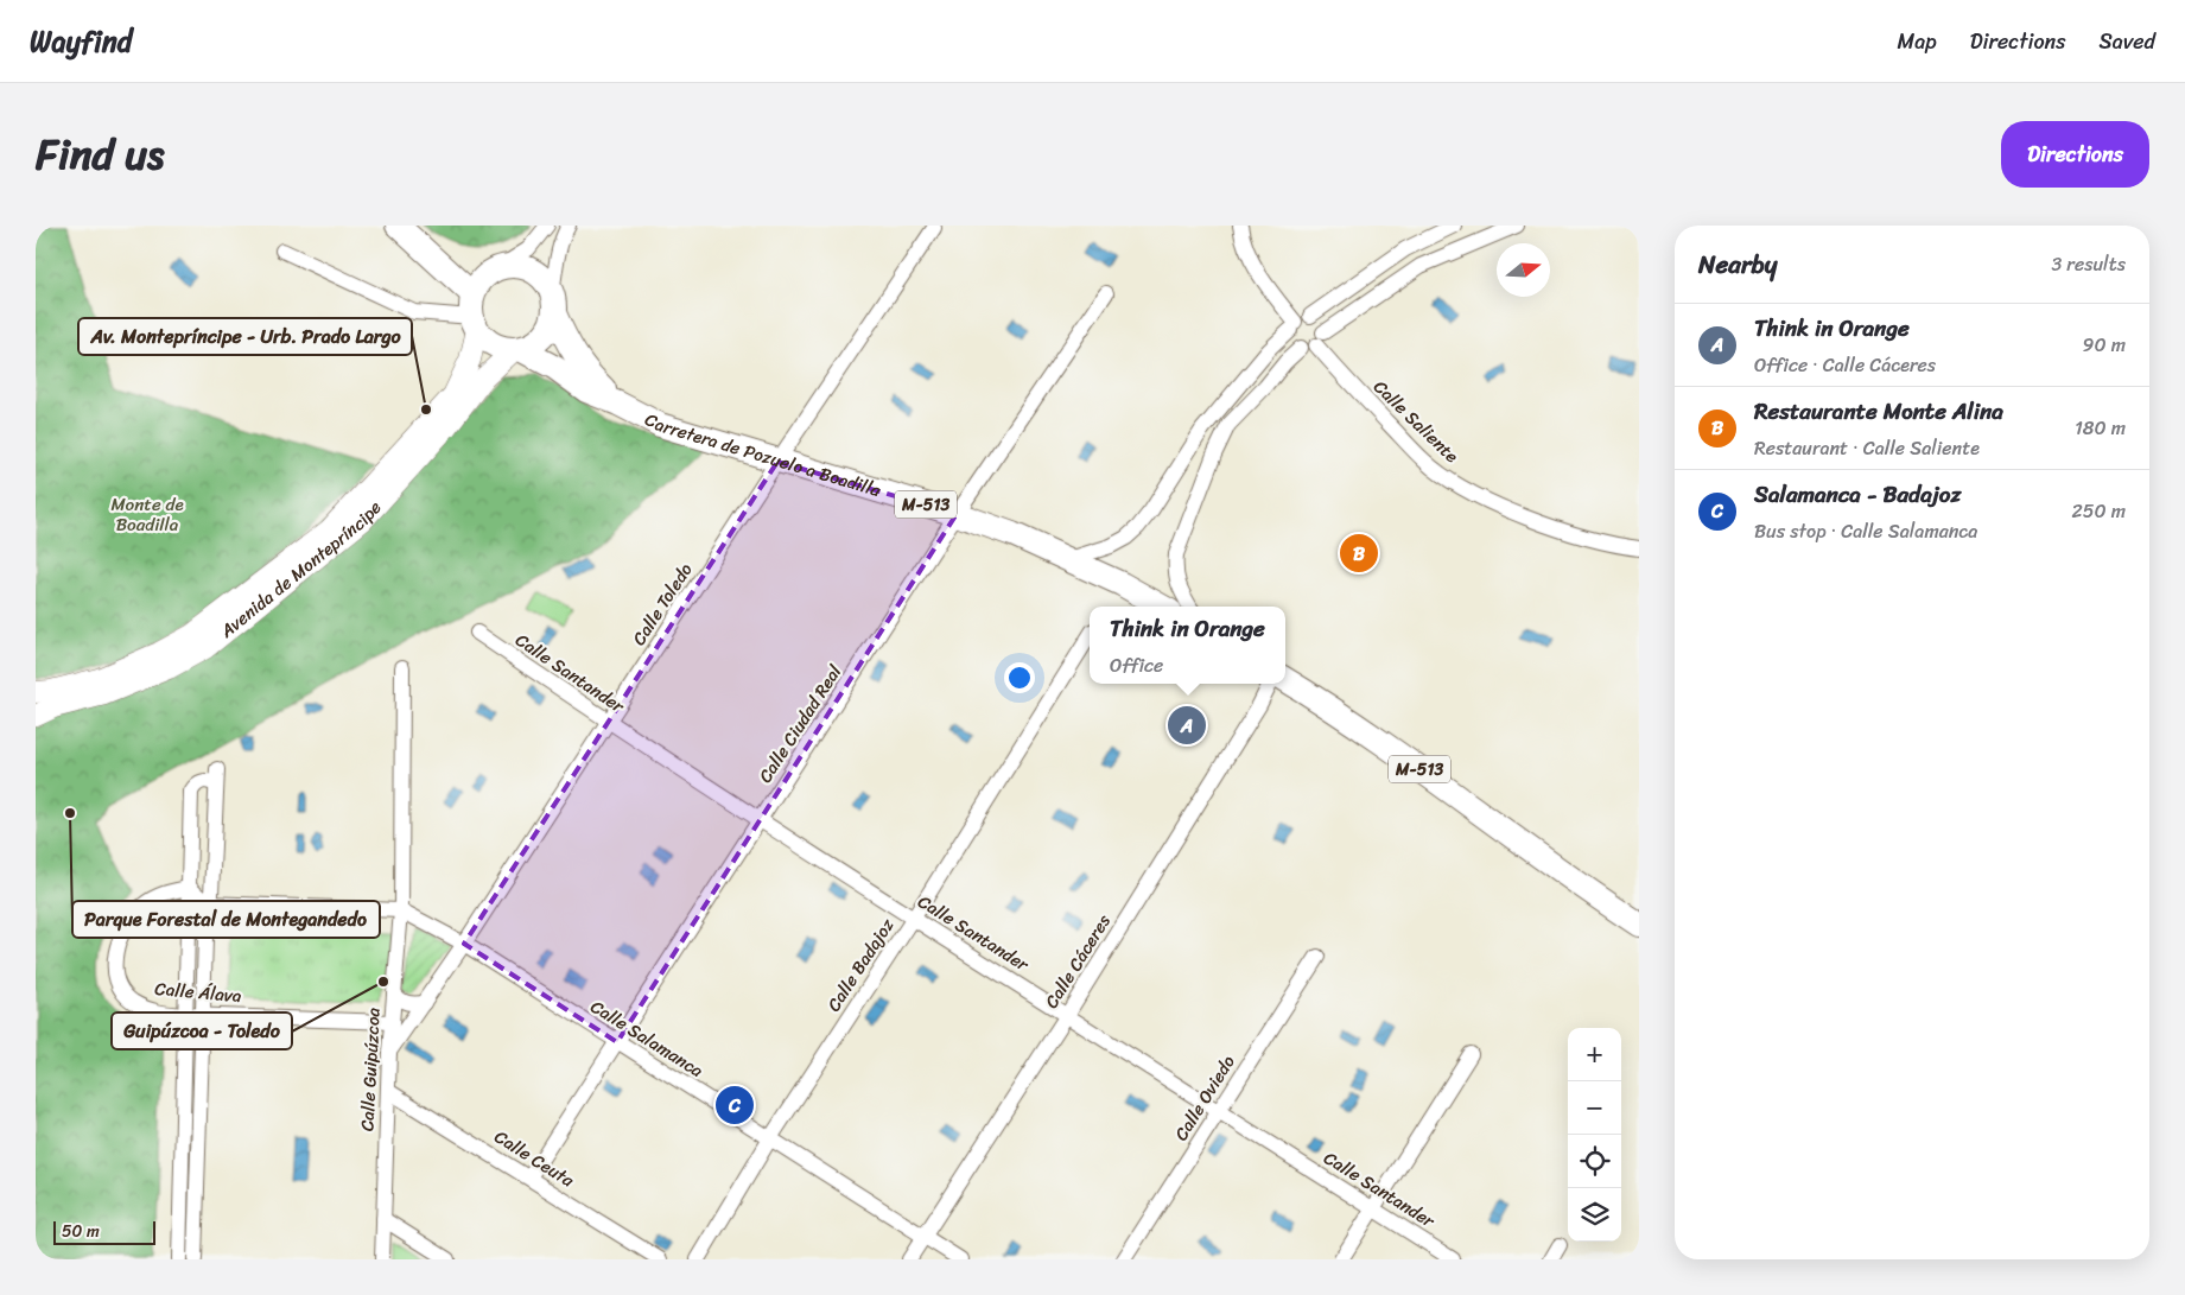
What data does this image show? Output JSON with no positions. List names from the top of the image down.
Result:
{
  "streets": {
    "main road": ["Carretera de Pozuelo a Boadilla", "M-513"],
    "street": [
      "Calle Saliente",
      "Avenida de Montepríncipe",
      "Calle Toledo",
      "Calle Santander",
      "Calle Ciudad Real",
      "Calle Cáceres",
      "Calle Badajoz",
      "Calle Álava",
      "Calle Salamanca",
      "Calle Guipúzcoa",
      "Calle Oviedo",
      "Calle Ceuta"
    ]
  },
  "crossings": [
    ["Carretera de Pozuelo a Boadilla", "M-513"],
    ["Carretera de Pozuelo a Boadilla", "Avenida de Montepríncipe"],
    ["Carretera de Pozuelo a Boadilla", "Calle Toledo"],
    ["Carretera de Pozuelo a Boadilla", "Calle Ciudad Real"],
    ["M-513", "Avenida de Montepríncipe"],
    ["Calle Toledo", "Calle Santander"],
    ["Calle Toledo", "Calle Salamanca"],
    ["Calle Toledo", "Calle Guipúzcoa"],
    ["Calle Santander", "Calle Ciudad Real"],
    ["Calle Santander", "Calle Cáceres"],
    ["Calle Santander", "Calle Badajoz"],
    ["Calle Santander", "Calle Oviedo"],
    ["Calle Ciudad Real", "Calle Salamanca"],
    ["Calle Ciudad Real", "Calle Ceuta"],
    ["Calle Cáceres", "Calle Salamanca"],
    ["Calle Badajoz", "Calle Salamanca"],
    ["Calle Álava", "Calle Guipúzcoa"],
    ["Calle Salamanca", "Calle Guipúzcoa"],
    ["Calle Guipúzcoa", "Calle Ceuta"]
  ],
  "parks": ["Monte de Boadilla"],
  "places": ["Av. Montepríncipe - Urb. Prado Largo", "Parque Forestal de Montegandedo", "Guipúzcoa - Toledo"],
  "scale_bar": "50 m",
  "north": "right",
  "page": {
    "header": "Wayfind",
    "nav": ["Map", "Directions", "Saved"],
    "title": "Find us",
    "buttons": "Directions",
    "heading": ["Nearby", "3 results"],
    "list": [
      {
        "mark": "A",
        "name": "Think in Orange",
        "note": "Office · Calle Cáceres",
        "value": "90 m"
      },
      {
        "mark": "B",
        "name": "Restaurante Monte Alina",
        "note": "Restaurant · Calle Saliente",
        "value": "180 m"
      },
      {
        "mark": "C",
        "name": "Salamanca - Badajoz",
        "note": "Bus stop · Calle Salamanca",
        "value": "250 m"
      }
    ],
    "pins": ["B", "A", "C"],
    "popup": ["Think in Orange", "Office"],
    "map_buttons": ["+", "−"],
    "scale": "50 m"
  }
}
